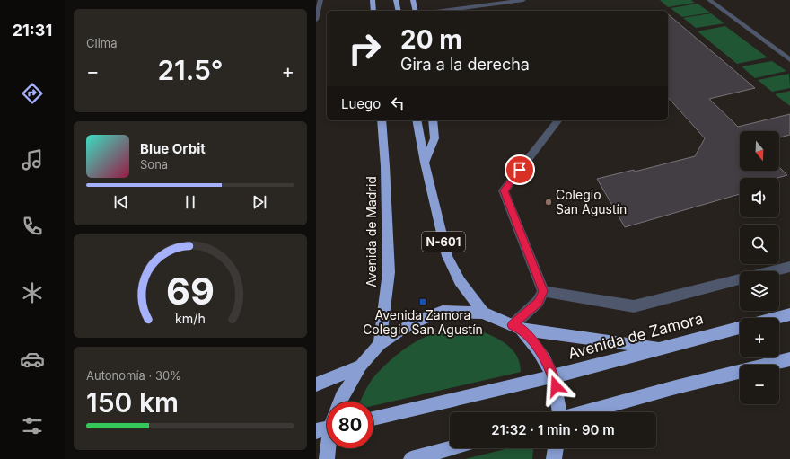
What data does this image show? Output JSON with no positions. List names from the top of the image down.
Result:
{
  "streets": {
    "highway": ["Avenida de Madrid", "N-601", "Avenida de Zamora"]
  },
  "places": {
    "other": ["Colegio San Agustín"],
    "transit": ["Avenida Zamora Colegio San Agustín"]
  },
  "north": "bottom",
  "page": {
    "tabs": "21:31",
    "tile": [
      "Clima",
      ["Autonomía · 30%", "150 km"]
    ],
    "turn": ["20 m", "Gira a la derecha"],
    "heat": ["−", "21.5°", "+"],
    "then": "Luego",
    "map_buttons": ["+", "−"],
    "song": ["Blue Orbit", "Sona"],
    "limit": "80",
    "trip": "21:32 · 1 min · 90 m",
    "gauge": ["69", "km/h"]
  }
}
